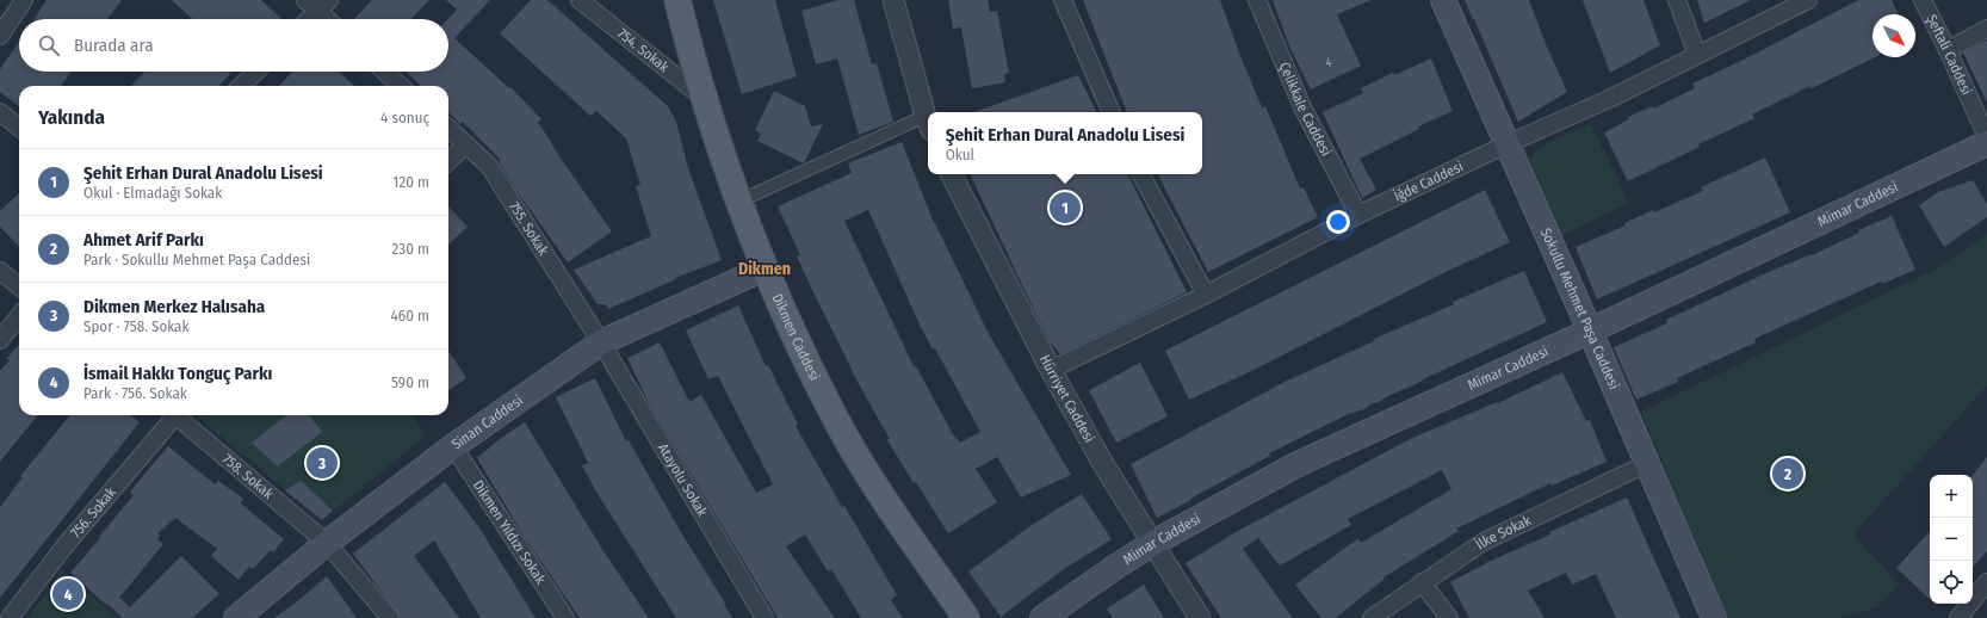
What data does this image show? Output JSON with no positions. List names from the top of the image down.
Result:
{
  "streets": {
    "main road": [
      "Mimar Caddesi",
      "Sokullu Mehmet Paşa Caddesi",
      "Dikmen Caddesi",
      "Sinan Caddesi"
    ],
    "street": [
      "754. Sokak",
      "Şeftali Caddesi",
      "Çelikkale Caddesi",
      "İğde Caddesi",
      "755. Sokak",
      "Hürriyet Caddesi",
      "758. Sokak",
      "Atayolu Sokak",
      "756. Sokak",
      "Dikmen Yıldızı Sokak",
      "İlke Sokak"
    ]
  },
  "crossings": [
    ["754. Sokak", "Dikmen Caddesi"],
    ["Çelikkale Caddesi", "İğde Caddesi"],
    ["İğde Caddesi", "Sokullu Mehmet Paşa Caddesi"],
    ["İğde Caddesi", "Hürriyet Caddesi"],
    ["Mimar Caddesi", "Sokullu Mehmet Paşa Caddesi"],
    ["Mimar Caddesi", "Hürriyet Caddesi"],
    ["755. Sokak", "Sinan Caddesi"],
    ["755. Sokak", "Atayolu Sokak"],
    ["Sokullu Mehmet Paşa Caddesi", "İlke Sokak"],
    ["Dikmen Caddesi", "Sinan Caddesi"],
    ["Sinan Caddesi", "758. Sokak"],
    ["Sinan Caddesi", "Atayolu Sokak"],
    ["Sinan Caddesi", "Dikmen Yıldızı Sokak"]
  ],
  "districts": ["Dikmen"],
  "house_numbers": ["4"],
  "north": "bottom right",
  "page": {
    "search": "Burada ara",
    "heading": ["Yakında", "4 sonuç"],
    "popup": ["Şehit Erhan Dural Anadolu Lisesi", "Okul"],
    "list": [
      {
        "mark": "1",
        "name": "Şehit Erhan Dural Anadolu Lisesi",
        "note": "Okul · Elmadağı Sokak",
        "value": "120 m"
      },
      {
        "mark": "2",
        "name": "Ahmet Arif Parkı",
        "note": "Park · Sokullu Mehmet Paşa Caddesi",
        "value": "230 m"
      },
      {
        "mark": "3",
        "name": "Dikmen Merkez Halısaha",
        "note": "Spor · 758. Sokak",
        "value": "460 m"
      },
      {
        "mark": "4",
        "name": "İsmail Hakkı Tonguç Parkı",
        "note": "Park · 756. Sokak",
        "value": "590 m"
      }
    ],
    "pins": [
      "1",
      "3",
      "2",
      "4"
    ],
    "map_buttons": ["+", "−"]
  }
}
